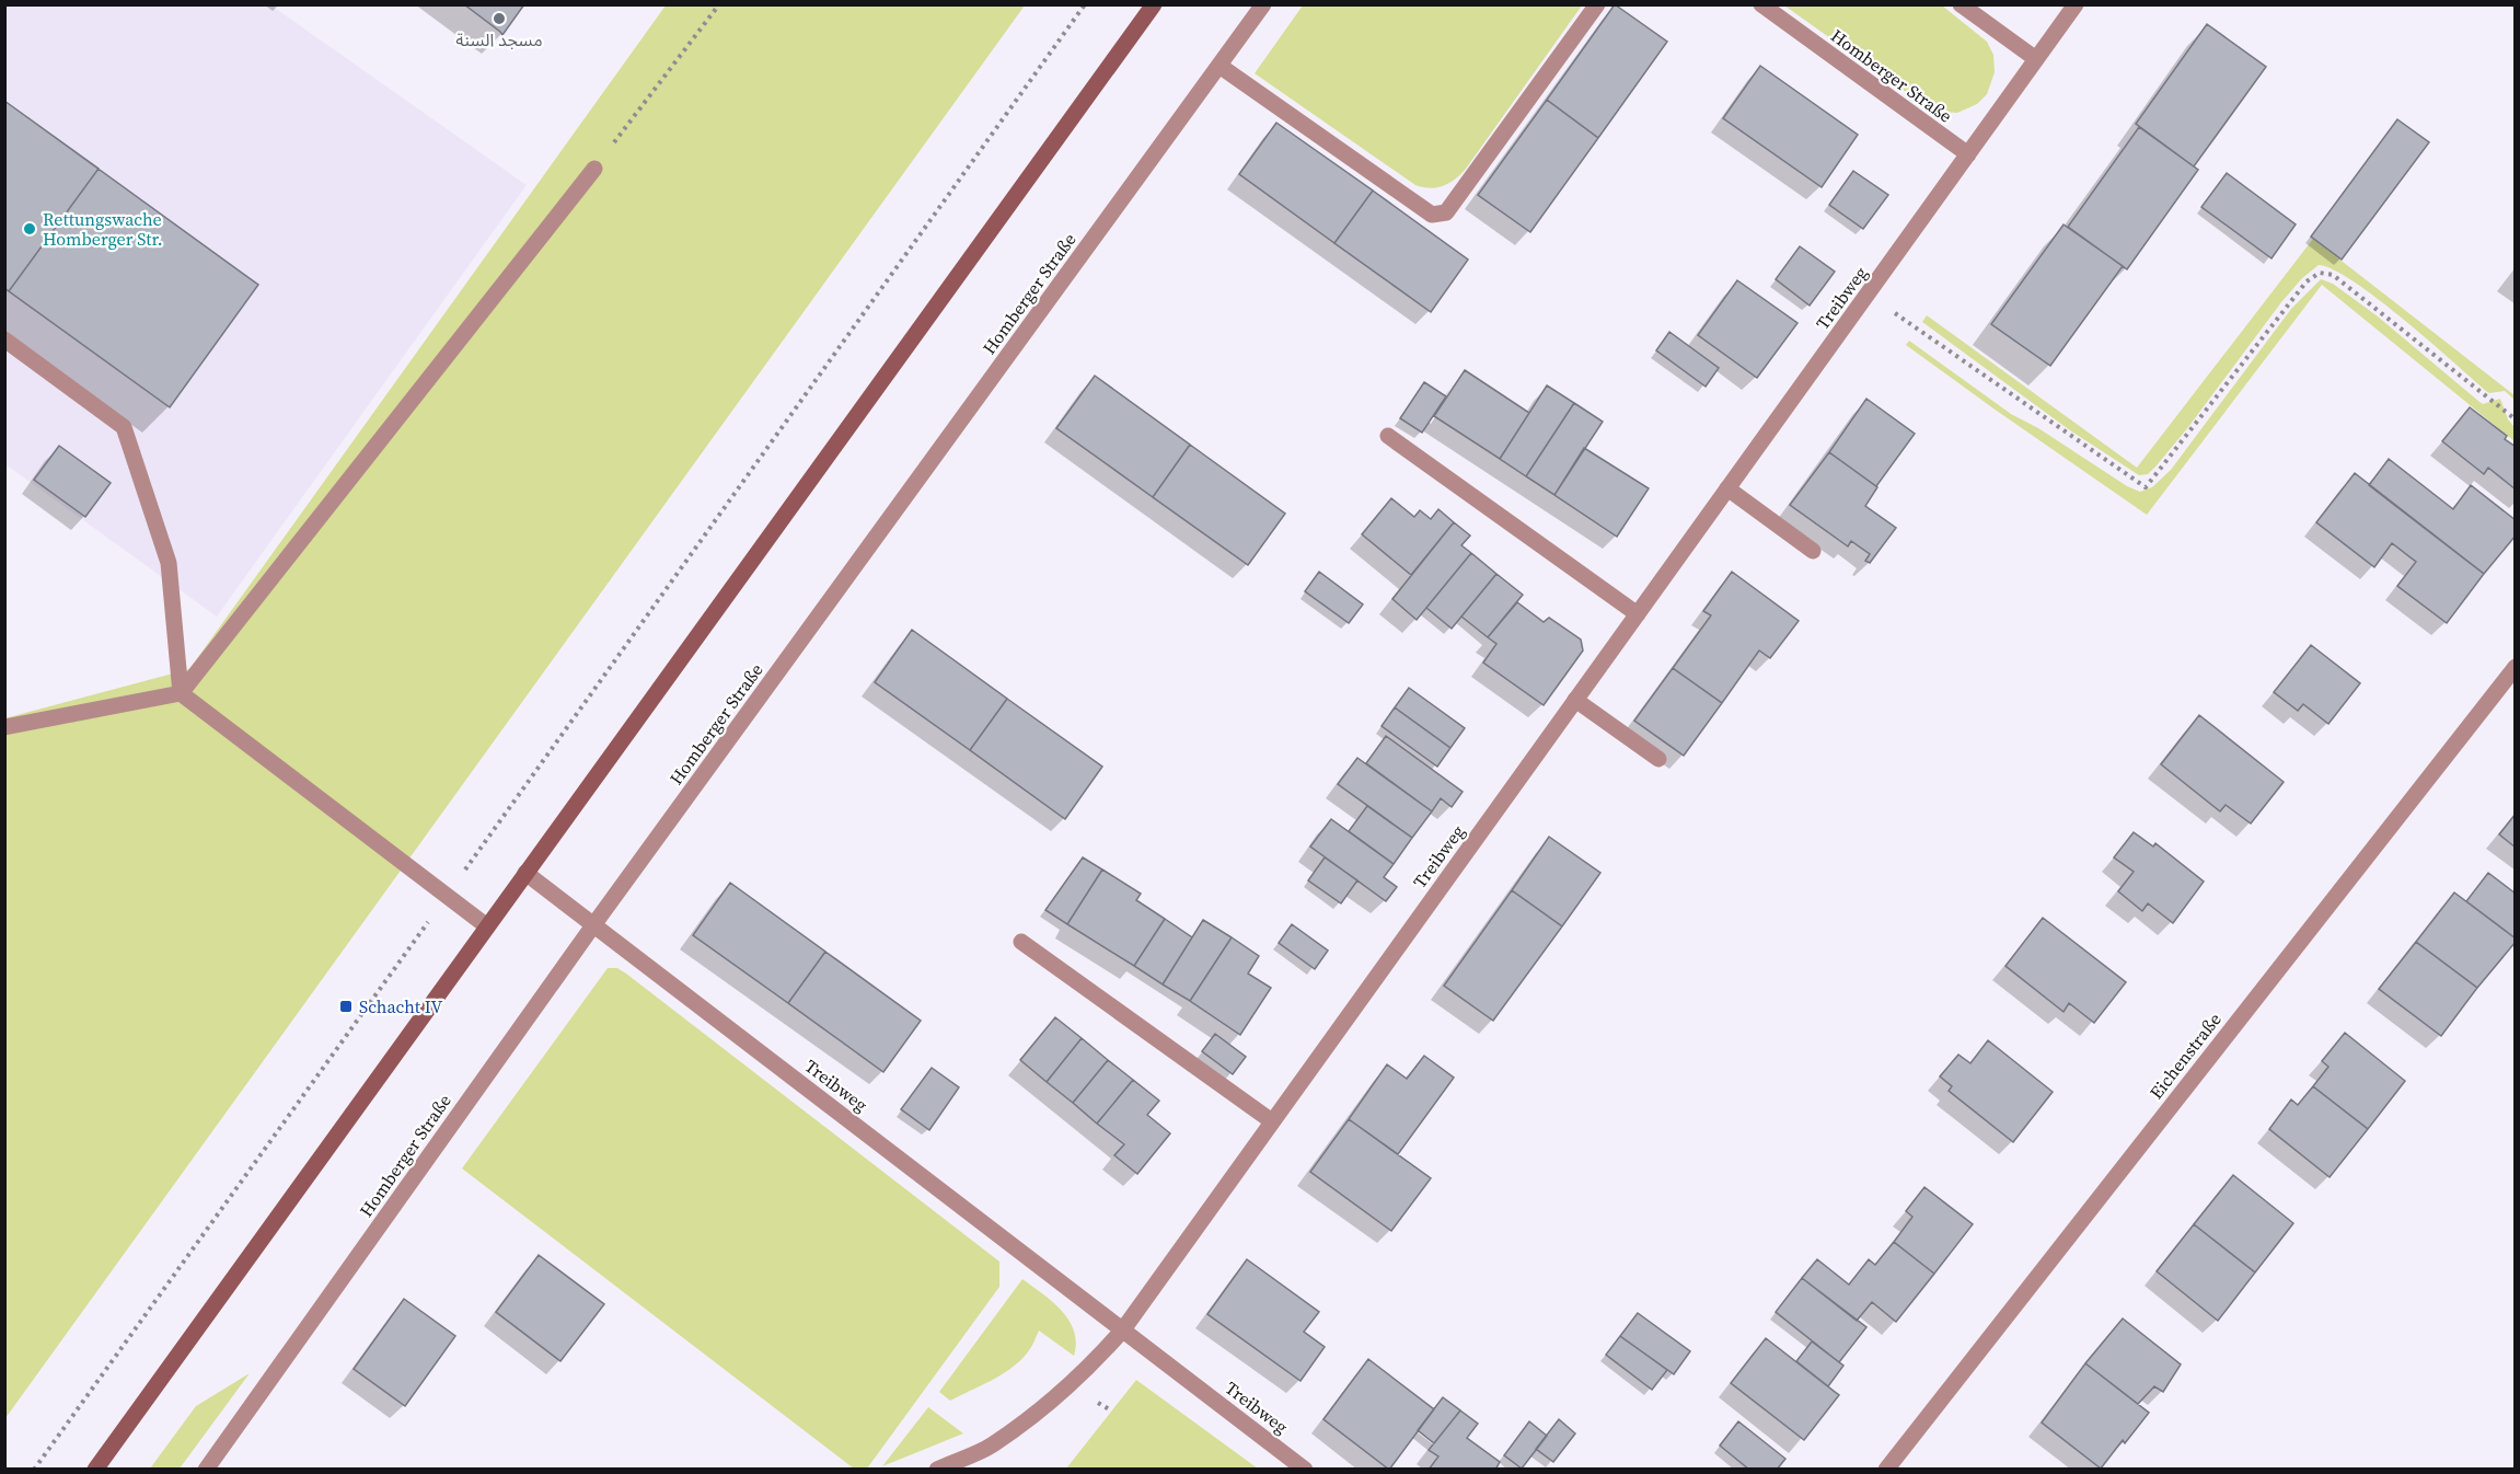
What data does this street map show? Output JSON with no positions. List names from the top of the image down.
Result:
{
  "streets": {
    "street": ["Homberger Straße", "Treibweg", "Eichenstraße"]
  },
  "crossings": [
    ["Homberger Straße", "Treibweg"]
  ],
  "places": {
    "other": ["مسجد السنة", "Rettungswache Homberger Str."],
    "transit": ["Schacht IV"]
  }
}
